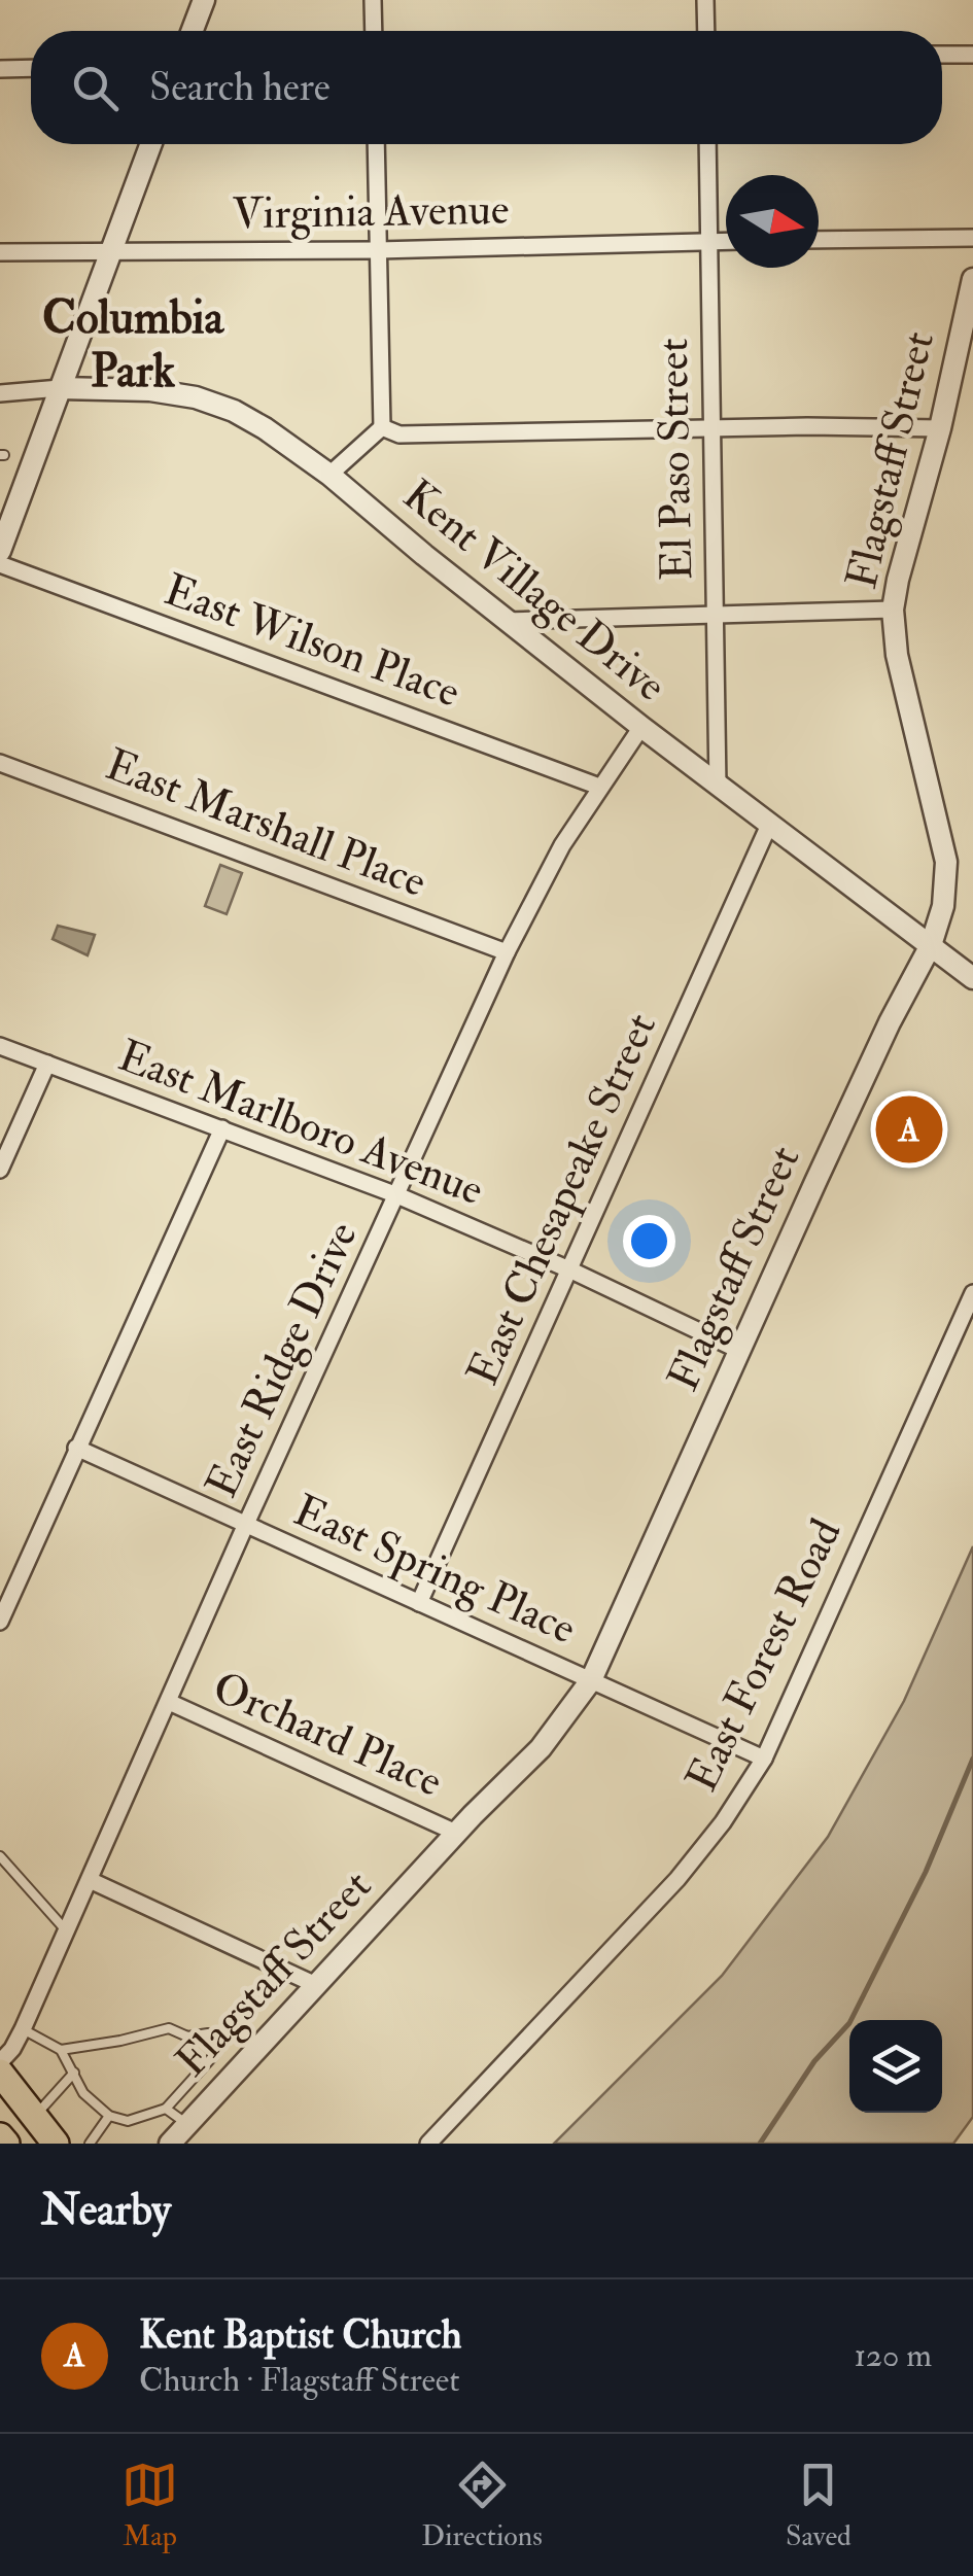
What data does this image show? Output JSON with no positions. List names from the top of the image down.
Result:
{
  "streets": {
    "street": [
      "Virginia Avenue",
      "El Paso Street",
      "Flagstaff Street",
      "Kent Village Drive",
      "East Wilson Place",
      "East Marshall Place",
      "East Marlboro Avenue",
      "East Chesapeake Street",
      "East Ridge Drive",
      "East Spring Place",
      "East Forest Road",
      "Orchard Place"
    ]
  },
  "crossings": [
    ["Virginia Avenue", "El Paso Street"],
    ["El Paso Street", "Kent Village Drive"],
    ["Flagstaff Street", "Kent Village Drive"],
    ["Flagstaff Street", "East Marlboro Avenue"],
    ["Flagstaff Street", "East Spring Place"],
    ["Flagstaff Street", "Orchard Place"],
    ["Kent Village Drive", "East Chesapeake Street"],
    ["Kent Village Drive", "East Ridge Drive"],
    ["East Wilson Place", "East Ridge Drive"],
    ["East Marshall Place", "East Ridge Drive"],
    ["East Marlboro Avenue", "East Chesapeake Street"],
    ["East Marlboro Avenue", "East Ridge Drive"],
    ["East Chesapeake Street", "East Spring Place"],
    ["East Ridge Drive", "East Spring Place"],
    ["East Ridge Drive", "Orchard Place"],
    ["East Spring Place", "East Forest Road"]
  ],
  "districts": ["Columbia Park"],
  "north": "right",
  "page": {
    "search": "Search here",
    "pins": "A",
    "heading": "Nearby",
    "list": [
      {
        "mark": "A",
        "name": "Kent Baptist Church",
        "note": "Church · Flagstaff Street",
        "value": "120 m"
      }
    ],
    "nav": ["Map", "Directions", "Saved"]
  }
}
